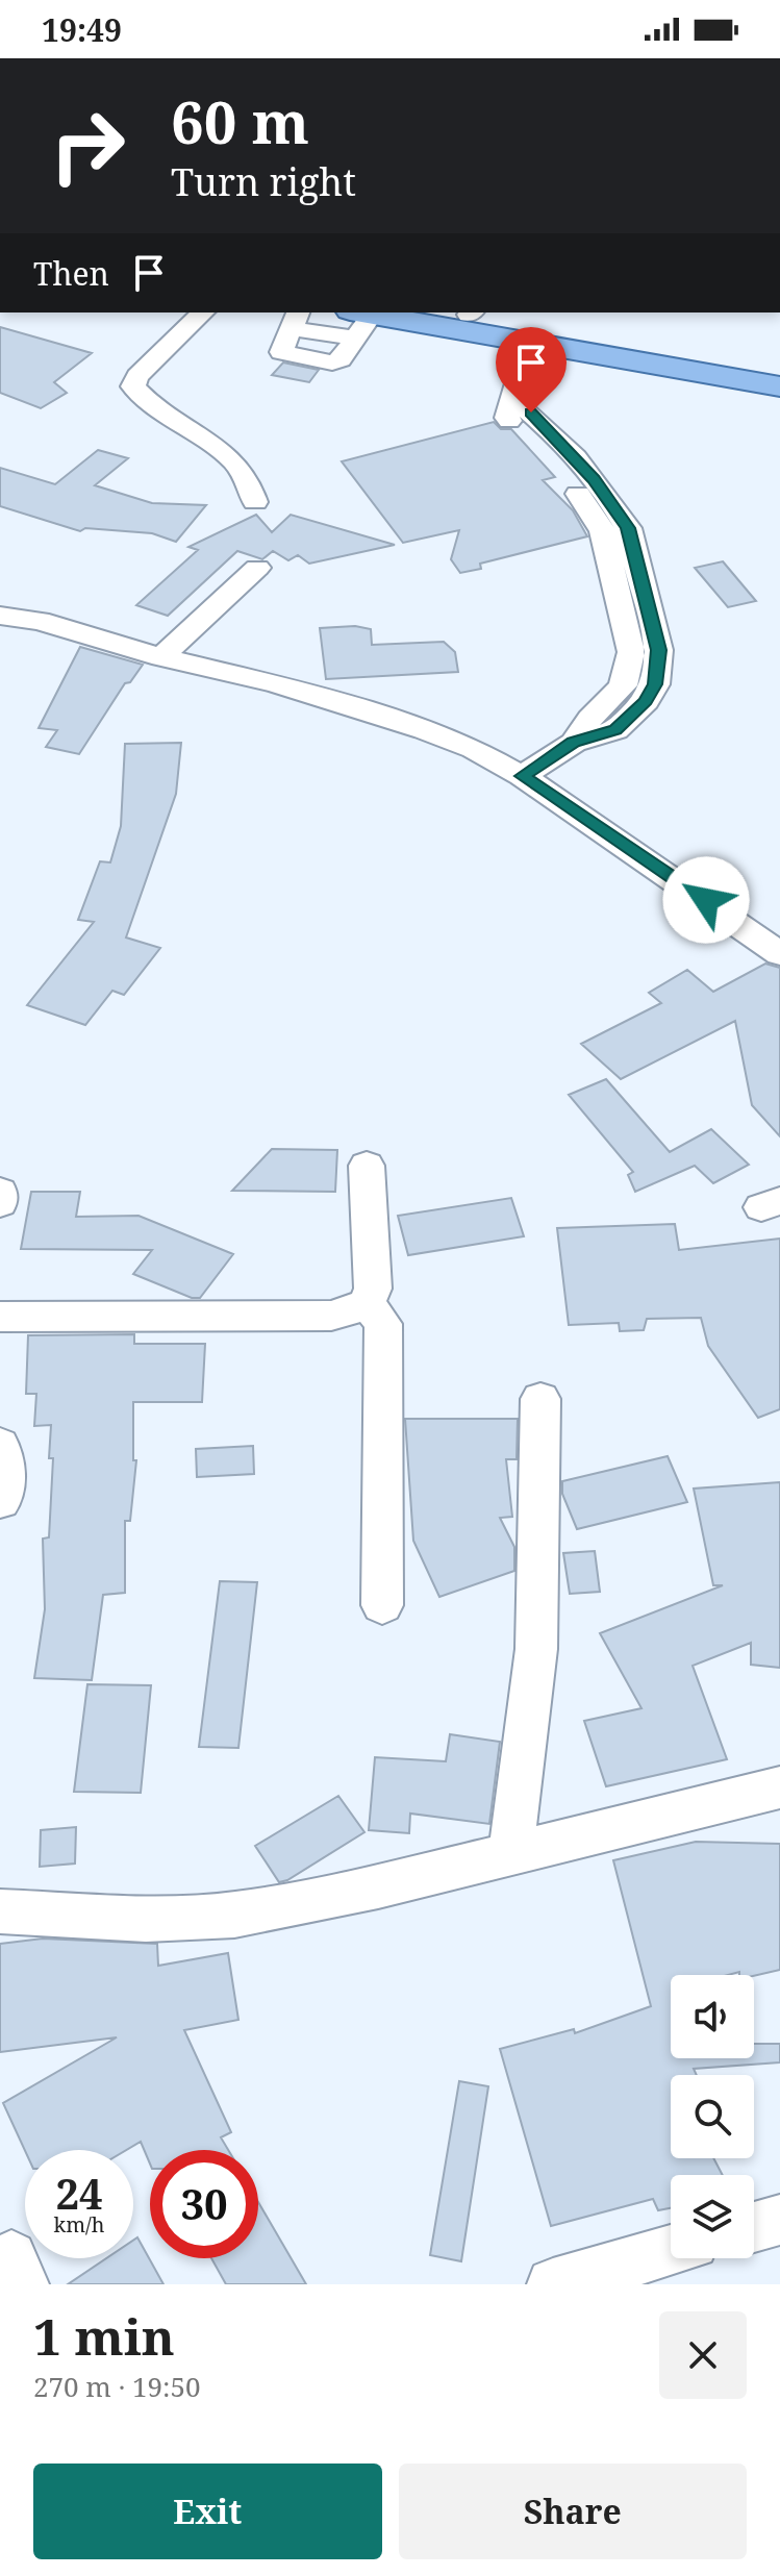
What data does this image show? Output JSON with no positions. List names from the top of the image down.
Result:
{
  "page": {
    "status": "19:49",
    "turn": ["60 m", "Turn right"],
    "then": "Then",
    "speed": "24 km/h",
    "limit": "30",
    "heading": ["1 min", "270 m · 19:50"],
    "buttons": ["Exit", "Share"]
  }
}
